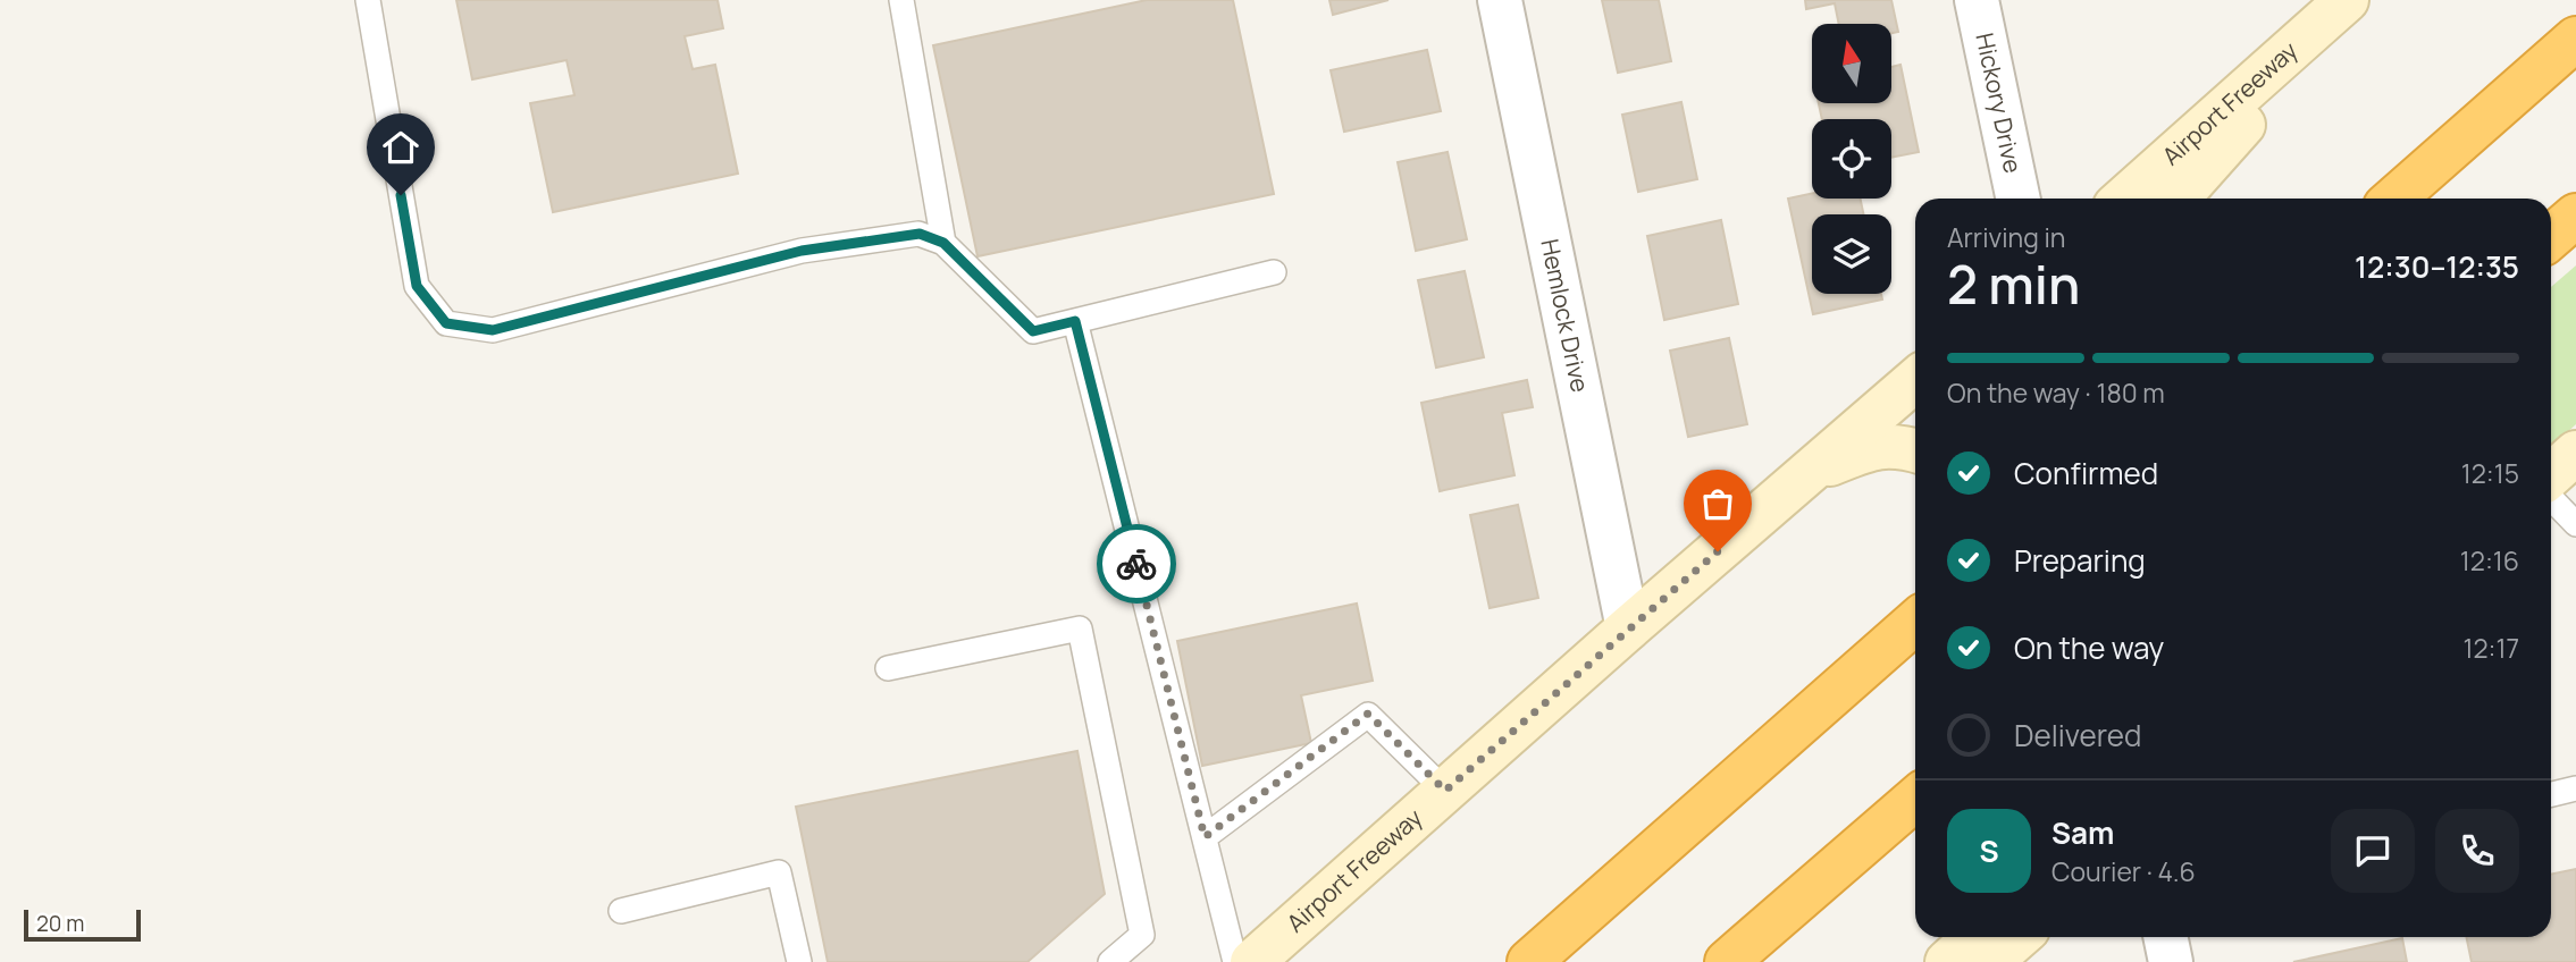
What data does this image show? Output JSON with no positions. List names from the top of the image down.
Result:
{
  "streets": {
    "main road": ["Airport Freeway"],
    "street": ["Hickory Drive", "Hemlock Drive"]
  },
  "crossings": [
    ["Airport Freeway", "Hemlock Drive"]
  ],
  "scale_bar": "20 m",
  "north": "top",
  "page": {
    "heading": ["2 min", "Arriving in", "12:30–12:35"],
    "panel": ["Sam", "Courier · 4.6"],
    "bar": "On the way · 180 m",
    "list": [
      ["Confirmed", "12:15"],
      ["Preparing", "12:16"],
      ["On the way", "12:17"],
      "Delivered"
    ],
    "round": "S",
    "scale": "20 m"
  }
}
